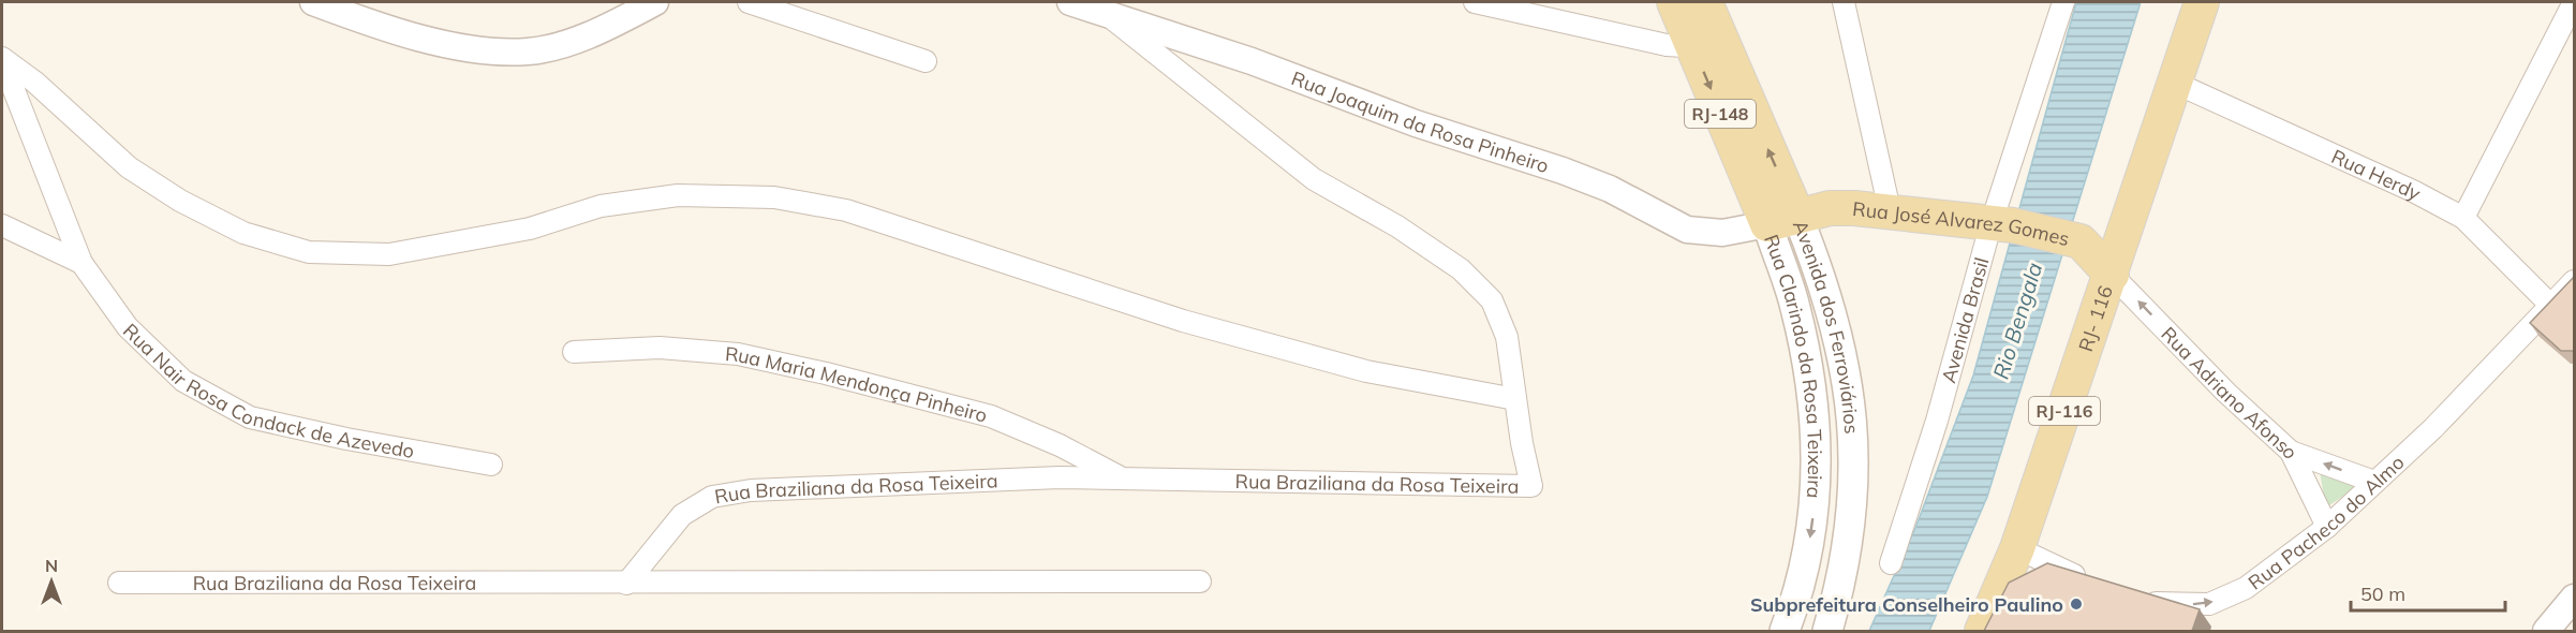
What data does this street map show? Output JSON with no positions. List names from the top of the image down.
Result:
{
  "streets": {
    "main road": [
      "RJ-148",
      "Rua José Alvarez Gomes",
      "RJ- 116",
      "Avenida dos Ferroviários",
      "Rua Clarindo da Rosa Teixeira",
      "RJ-116"
    ],
    "street": [
      "Rua Joaquim da Rosa Pinheiro",
      "Rua Herdy",
      "Avenida Brasil",
      "Rua Nair Rosa Condack de Azevedo",
      "Rua Maria Mendonça Pinheiro",
      "Rua Adriano Afonso",
      "Rua Braziliana da Rosa Teixeira",
      "Rua Pacheco do Almo"
    ]
  },
  "crossings": [
    ["RJ-148", "Avenida dos Ferroviários"],
    ["Rua Joaquim da Rosa Pinheiro", "Rua José Alvarez Gomes"],
    ["Rua Joaquim da Rosa Pinheiro", "Avenida dos Ferroviários"],
    ["Rua Joaquim da Rosa Pinheiro", "Rua Clarindo da Rosa Teixeira"],
    ["Rua Joaquim da Rosa Pinheiro", "Rua Braziliana da Rosa Teixeira"],
    ["Rua Herdy", "RJ- 116"],
    ["Rua Herdy", "Rua Pacheco do Almo"],
    ["Rua José Alvarez Gomes", "RJ- 116"],
    ["Rua José Alvarez Gomes", "Avenida Brasil"],
    ["Rua José Alvarez Gomes", "Avenida dos Ferroviários"],
    ["Rua José Alvarez Gomes", "Rua Clarindo da Rosa Teixeira"],
    ["Rua José Alvarez Gomes", "Rua Adriano Afonso"],
    ["RJ- 116", "Rua Adriano Afonso"],
    ["Avenida dos Ferroviários", "Rua Clarindo da Rosa Teixeira"],
    ["Rua Maria Mendonça Pinheiro", "Rua Braziliana da Rosa Teixeira"],
    ["Rua Adriano Afonso", "Rua Pacheco do Almo"]
  ],
  "one_way": ["Rua Clarindo da Rosa Teixeira", "Rua Adriano Afonso", "Rua Pacheco do Almo"],
  "water": ["Rio Bengala"],
  "places": ["Subprefeitura Conselheiro Paulino"],
  "scale_bar": "50 m",
  "north": "top"
}
